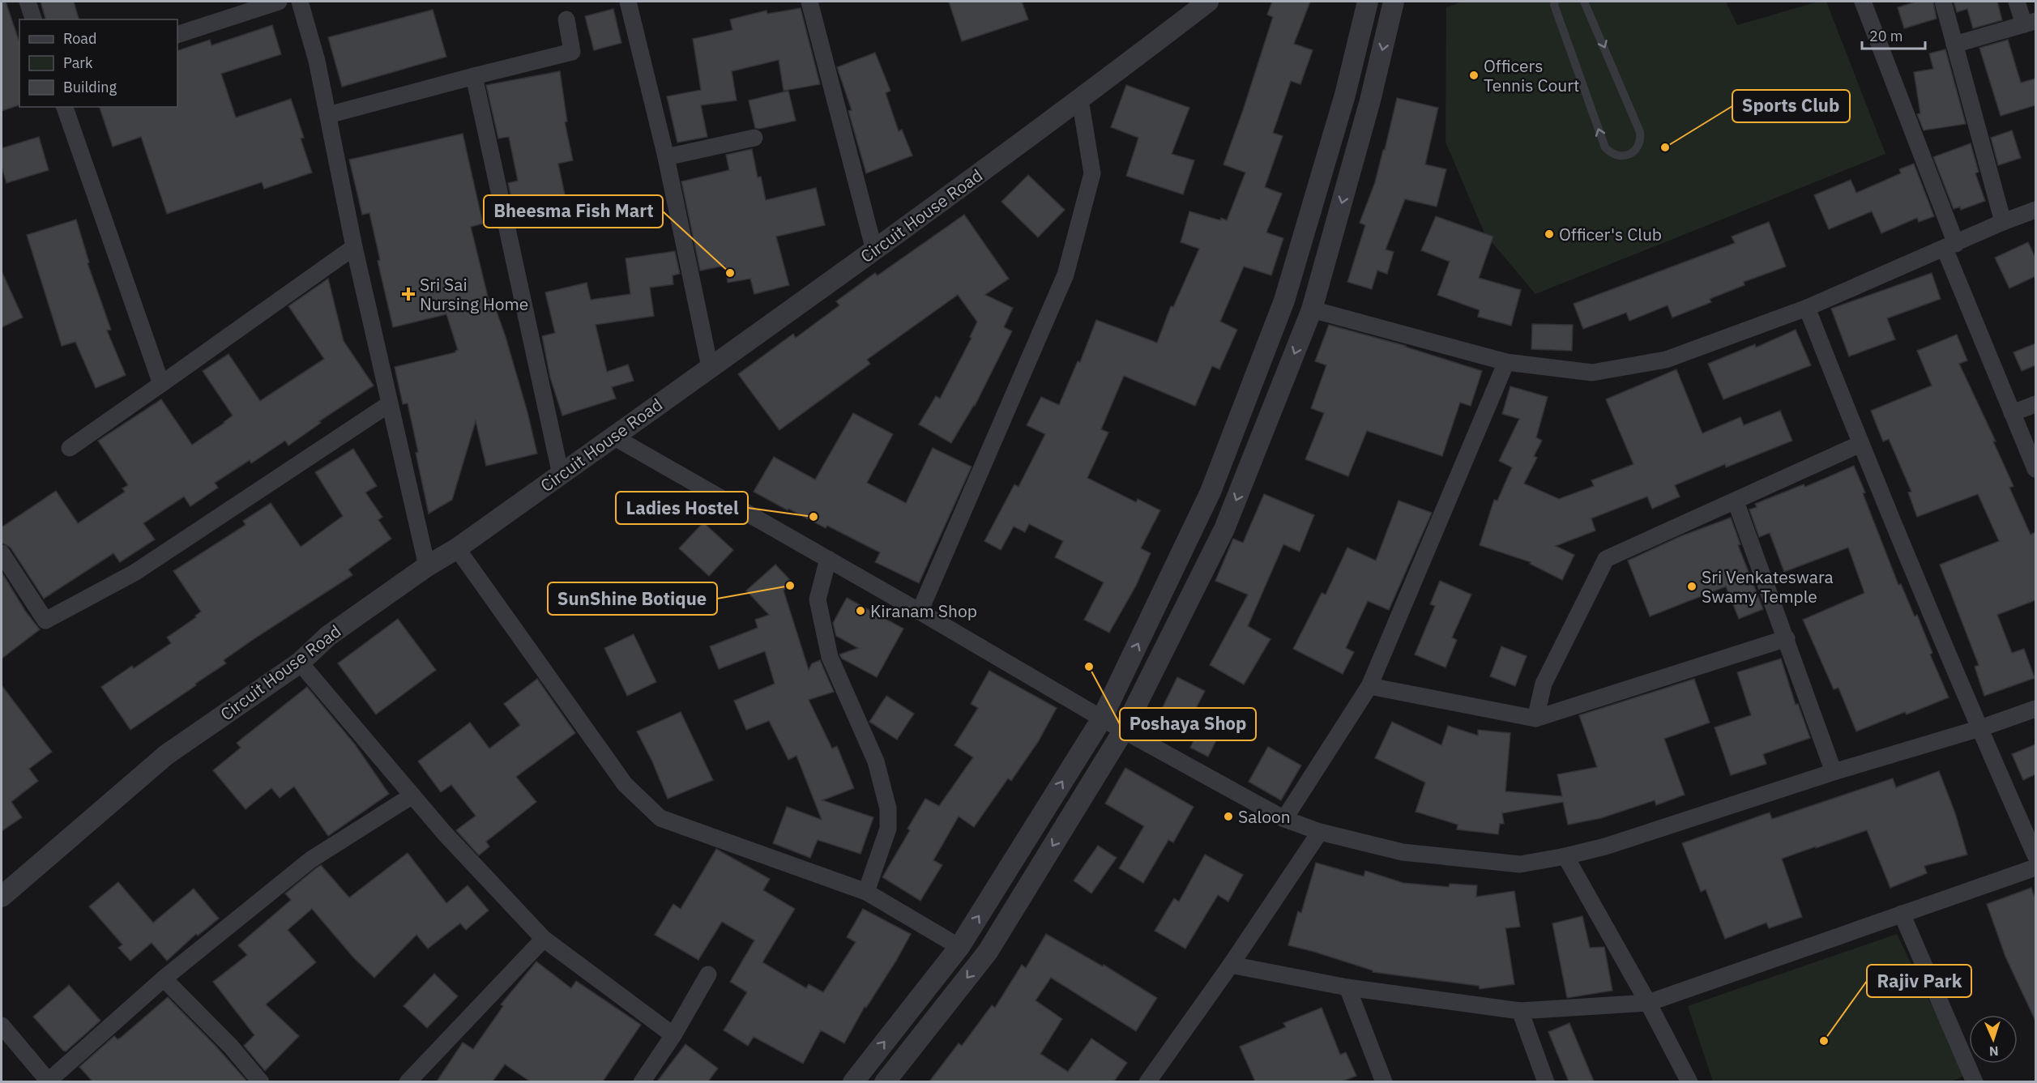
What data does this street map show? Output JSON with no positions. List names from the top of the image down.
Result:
{
  "streets": {
    "street": ["Circuit House Road"]
  },
  "places": {
    "other": [
      "Officers Tennis Court",
      "Sports Club",
      "Officer's Club",
      "Bheesma Fish Mart",
      "Ladies Hostel",
      "SunShine Botique",
      "Sri Venkateswara Swamy Temple",
      "Kiranam Shop",
      "Poshaya Shop",
      "Saloon",
      "Rajiv Park"
    ],
    "health": ["Sri Sai Nursing Home"]
  },
  "legend": ["Road", "Park", "Building"],
  "scale_bar": "20 m",
  "north": "bottom"
}
